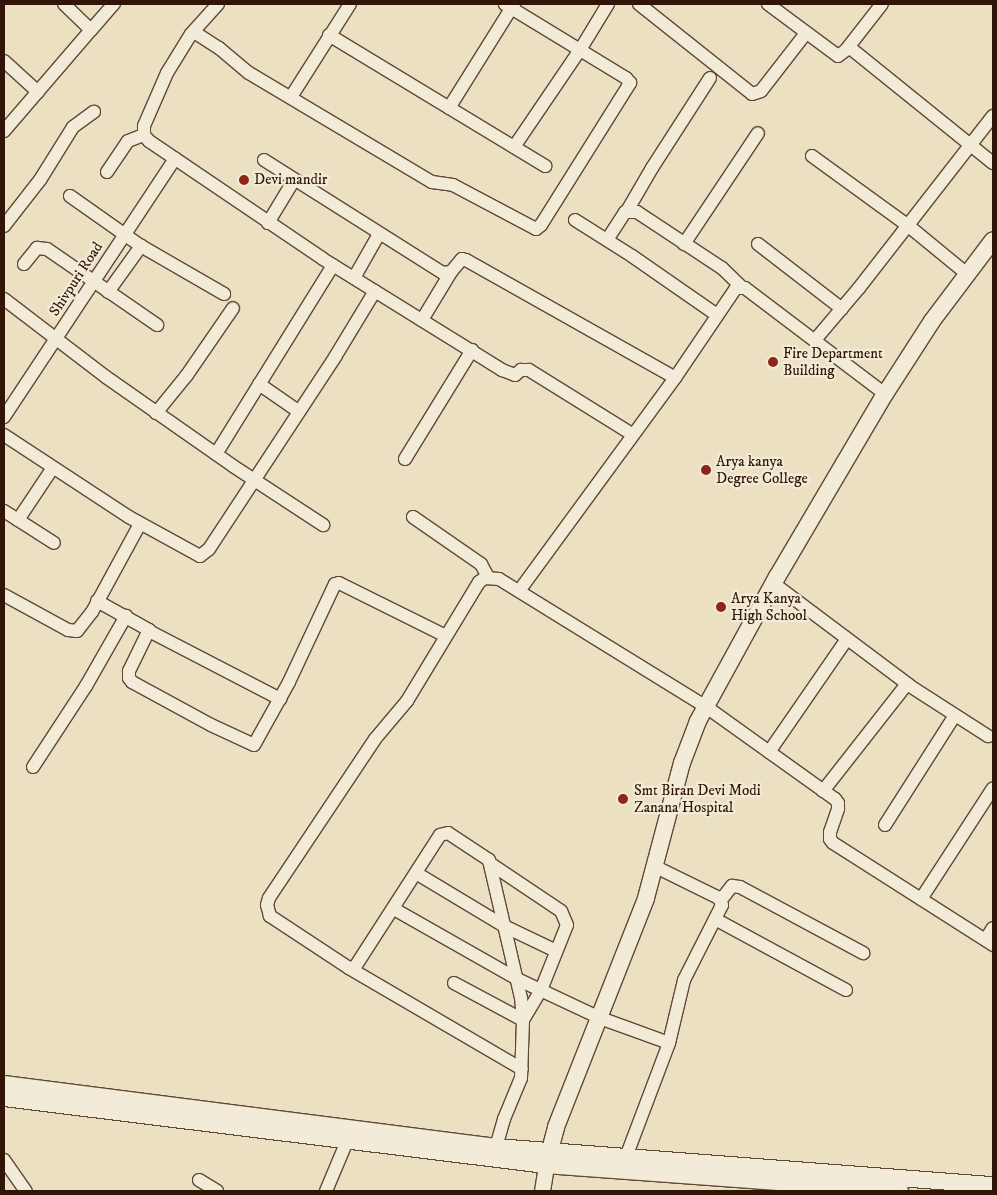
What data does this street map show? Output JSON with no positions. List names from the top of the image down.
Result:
{
  "streets": {
    "street": ["Shivpuri Road"]
  },
  "places": [
    "Devi mandir",
    "Fire Department Building",
    "Arya kanya Degree College",
    "Arya Kanya High School",
    "Smt Biran Devi Modi Zanana Hospital"
  ]
}
